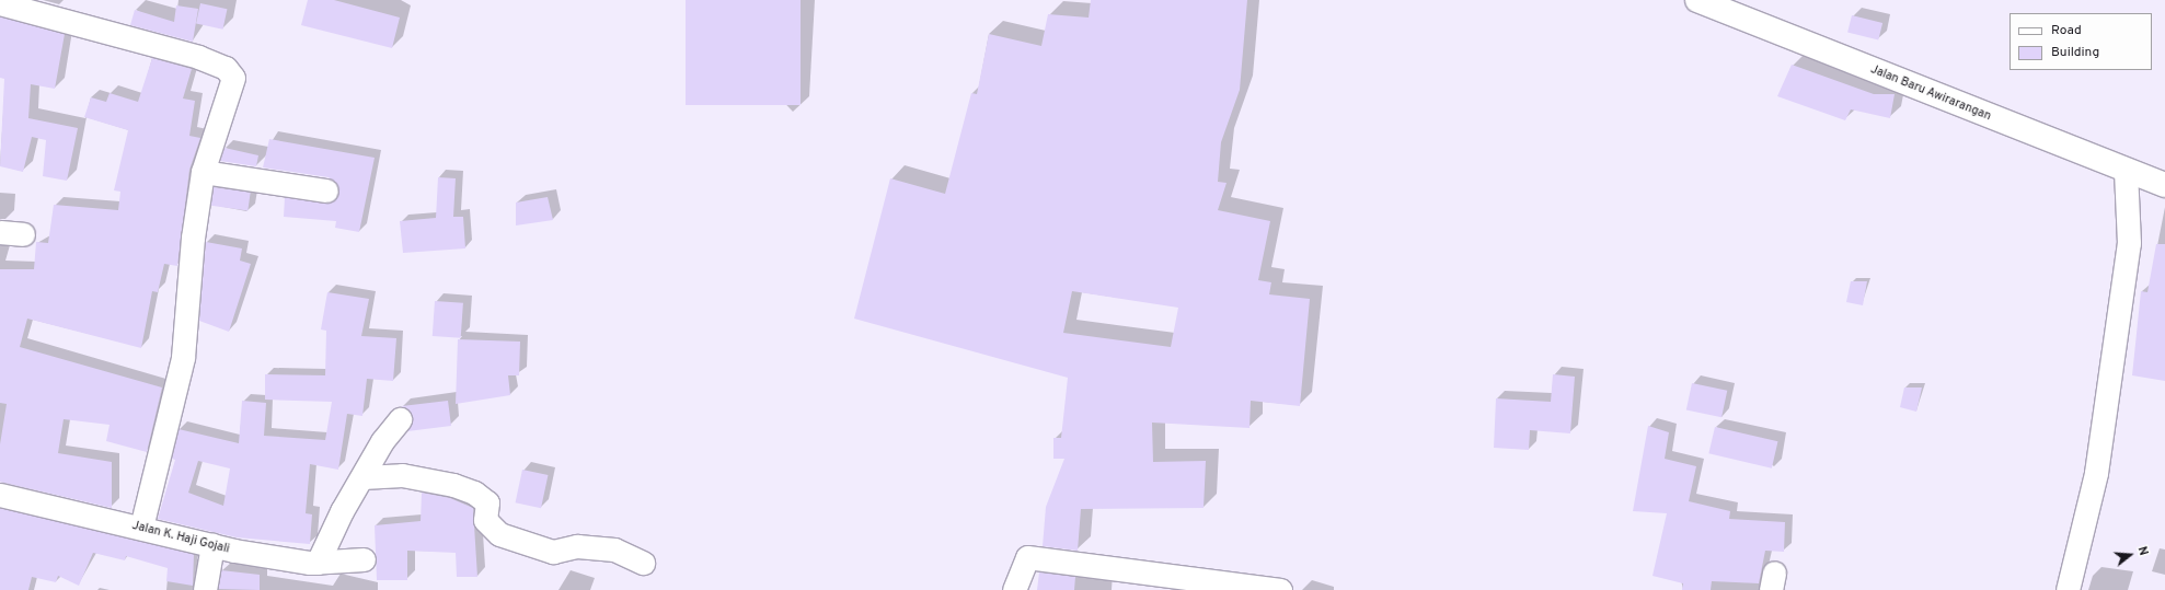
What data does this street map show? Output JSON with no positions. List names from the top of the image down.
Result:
{
  "streets": {
    "street": ["Jalan Baru Awirarangan", "Jalan K. Haji Gojali"]
  },
  "legend": ["Road", "Building"],
  "north": "right"
}
